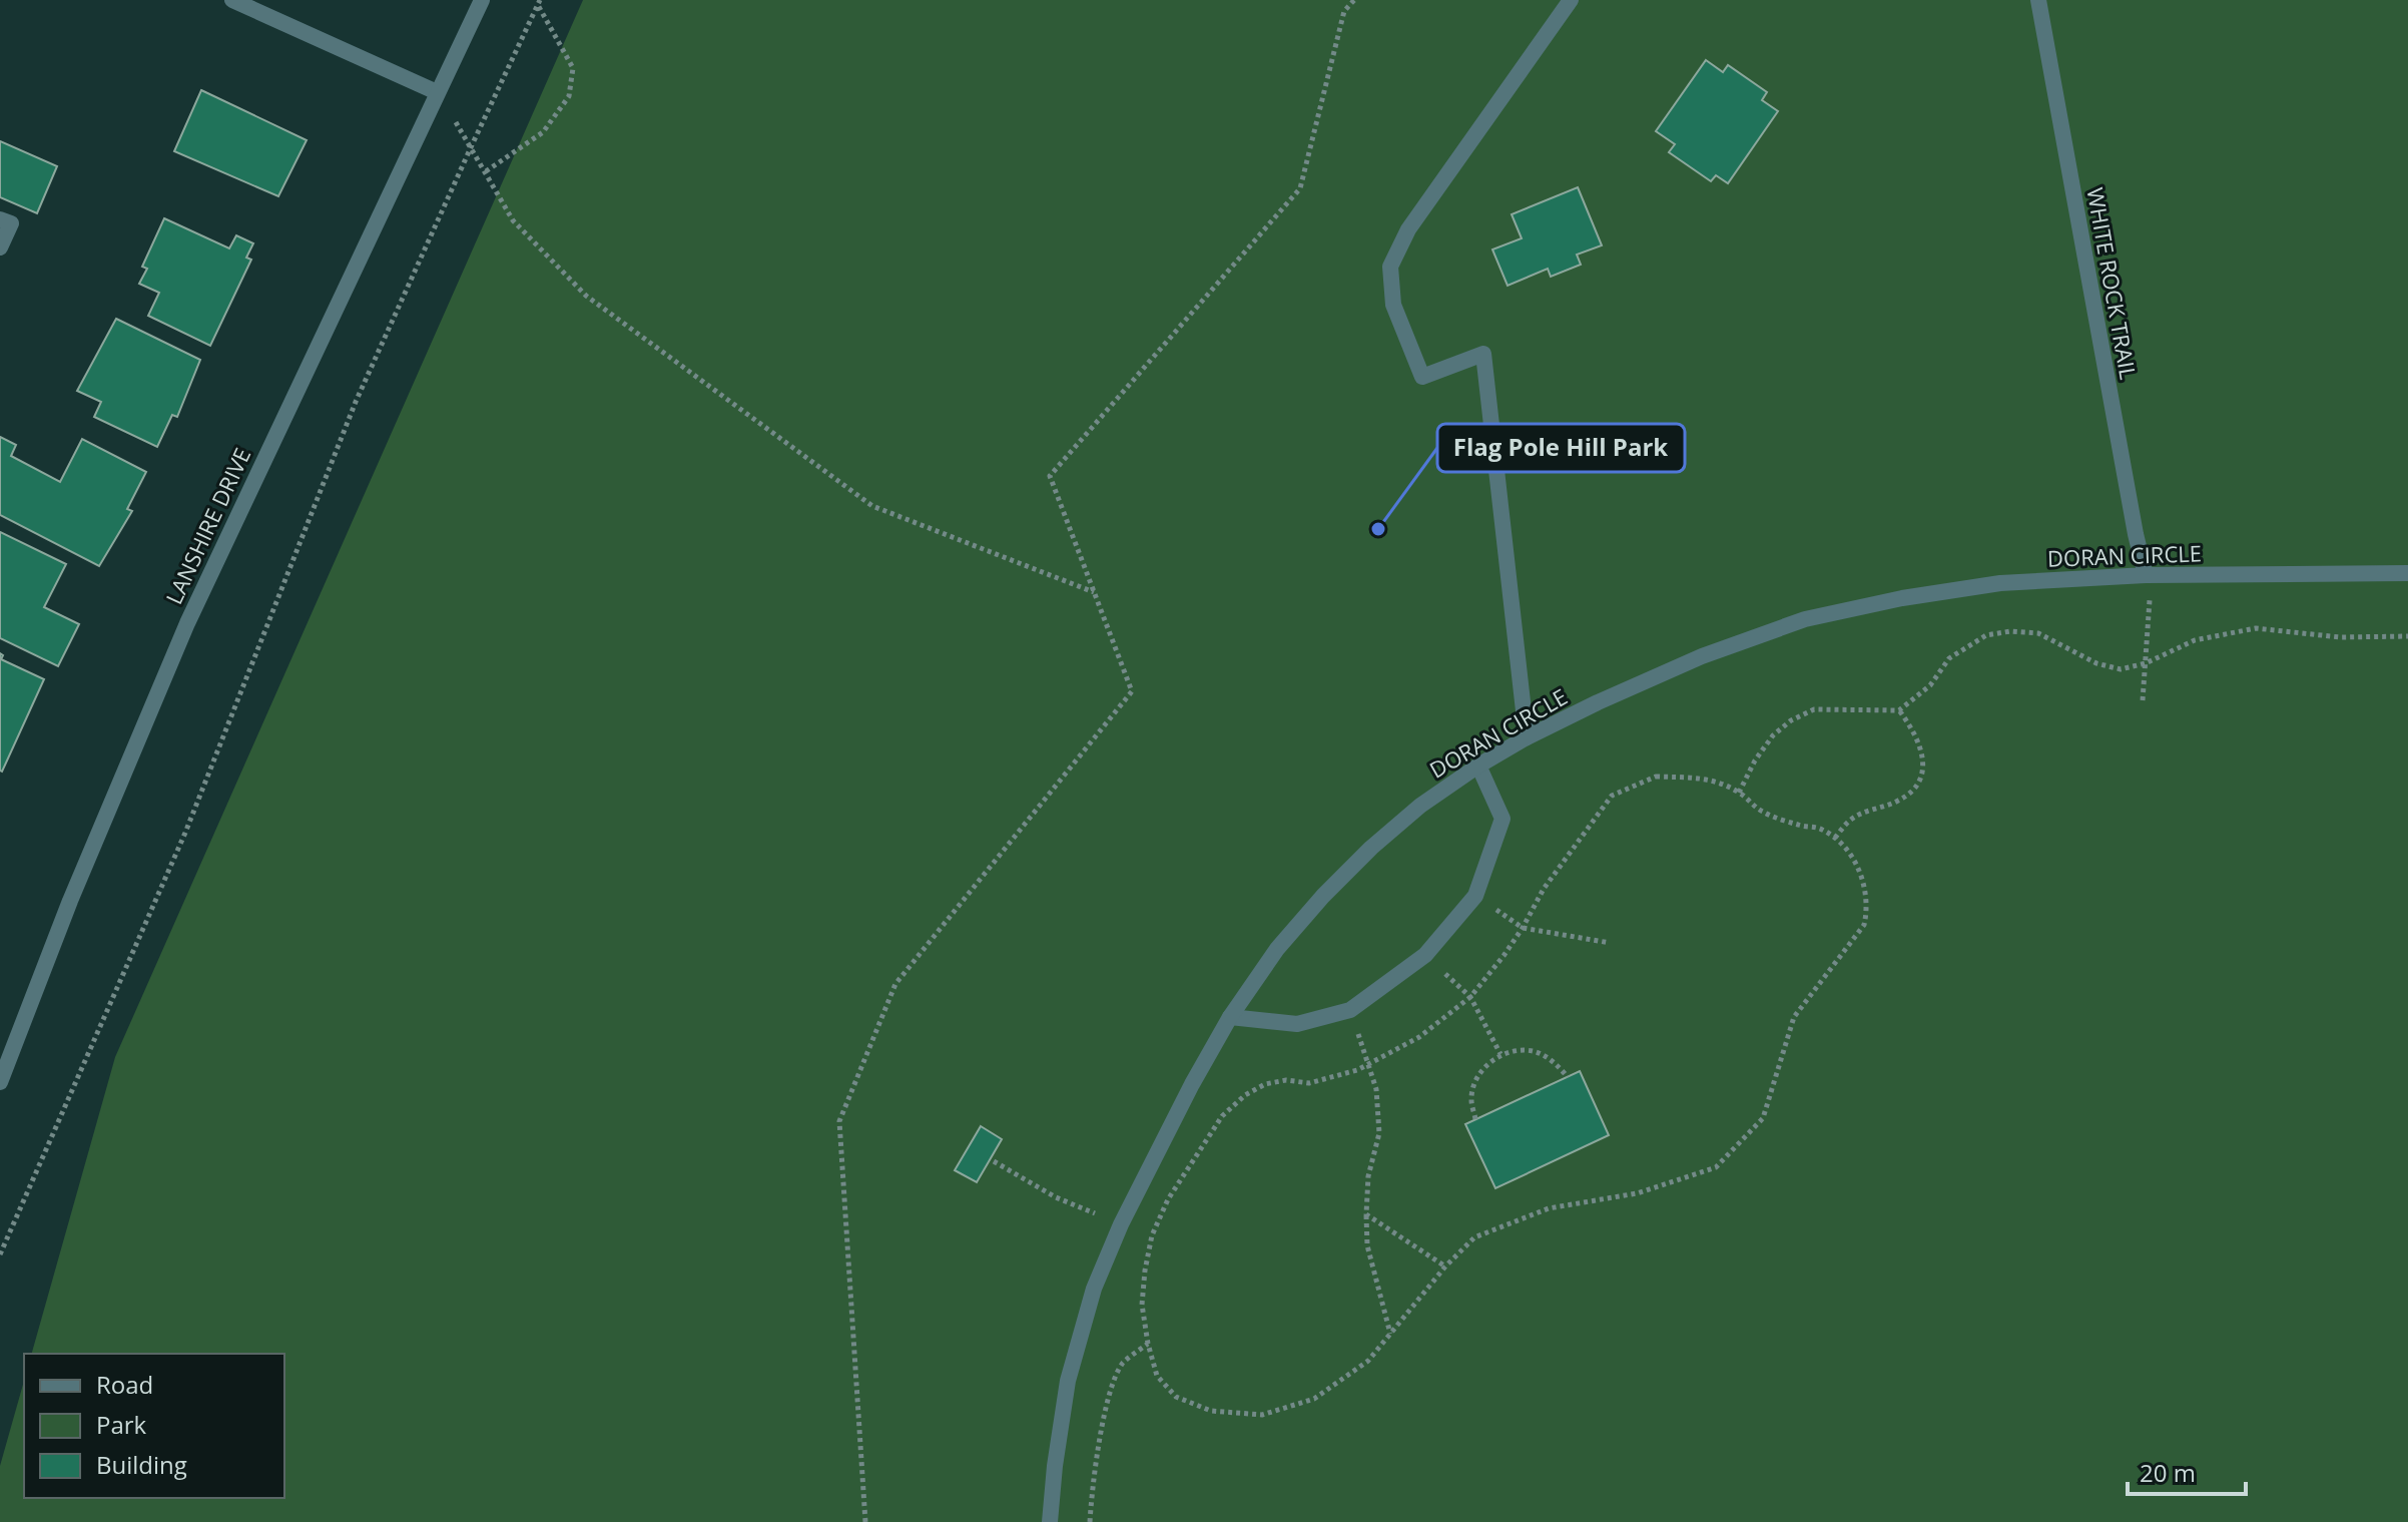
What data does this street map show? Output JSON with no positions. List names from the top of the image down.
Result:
{
  "streets": {
    "street": ["WHITE ROCK TRAIL", "LANSHIRE DRIVE", "DORAN CIRCLE"]
  },
  "crossings": [
    ["WHITE ROCK TRAIL", "DORAN CIRCLE"]
  ],
  "places": ["Flag Pole Hill Park"],
  "legend": ["Road", "Park", "Building"],
  "scale_bar": "20 m"
}
